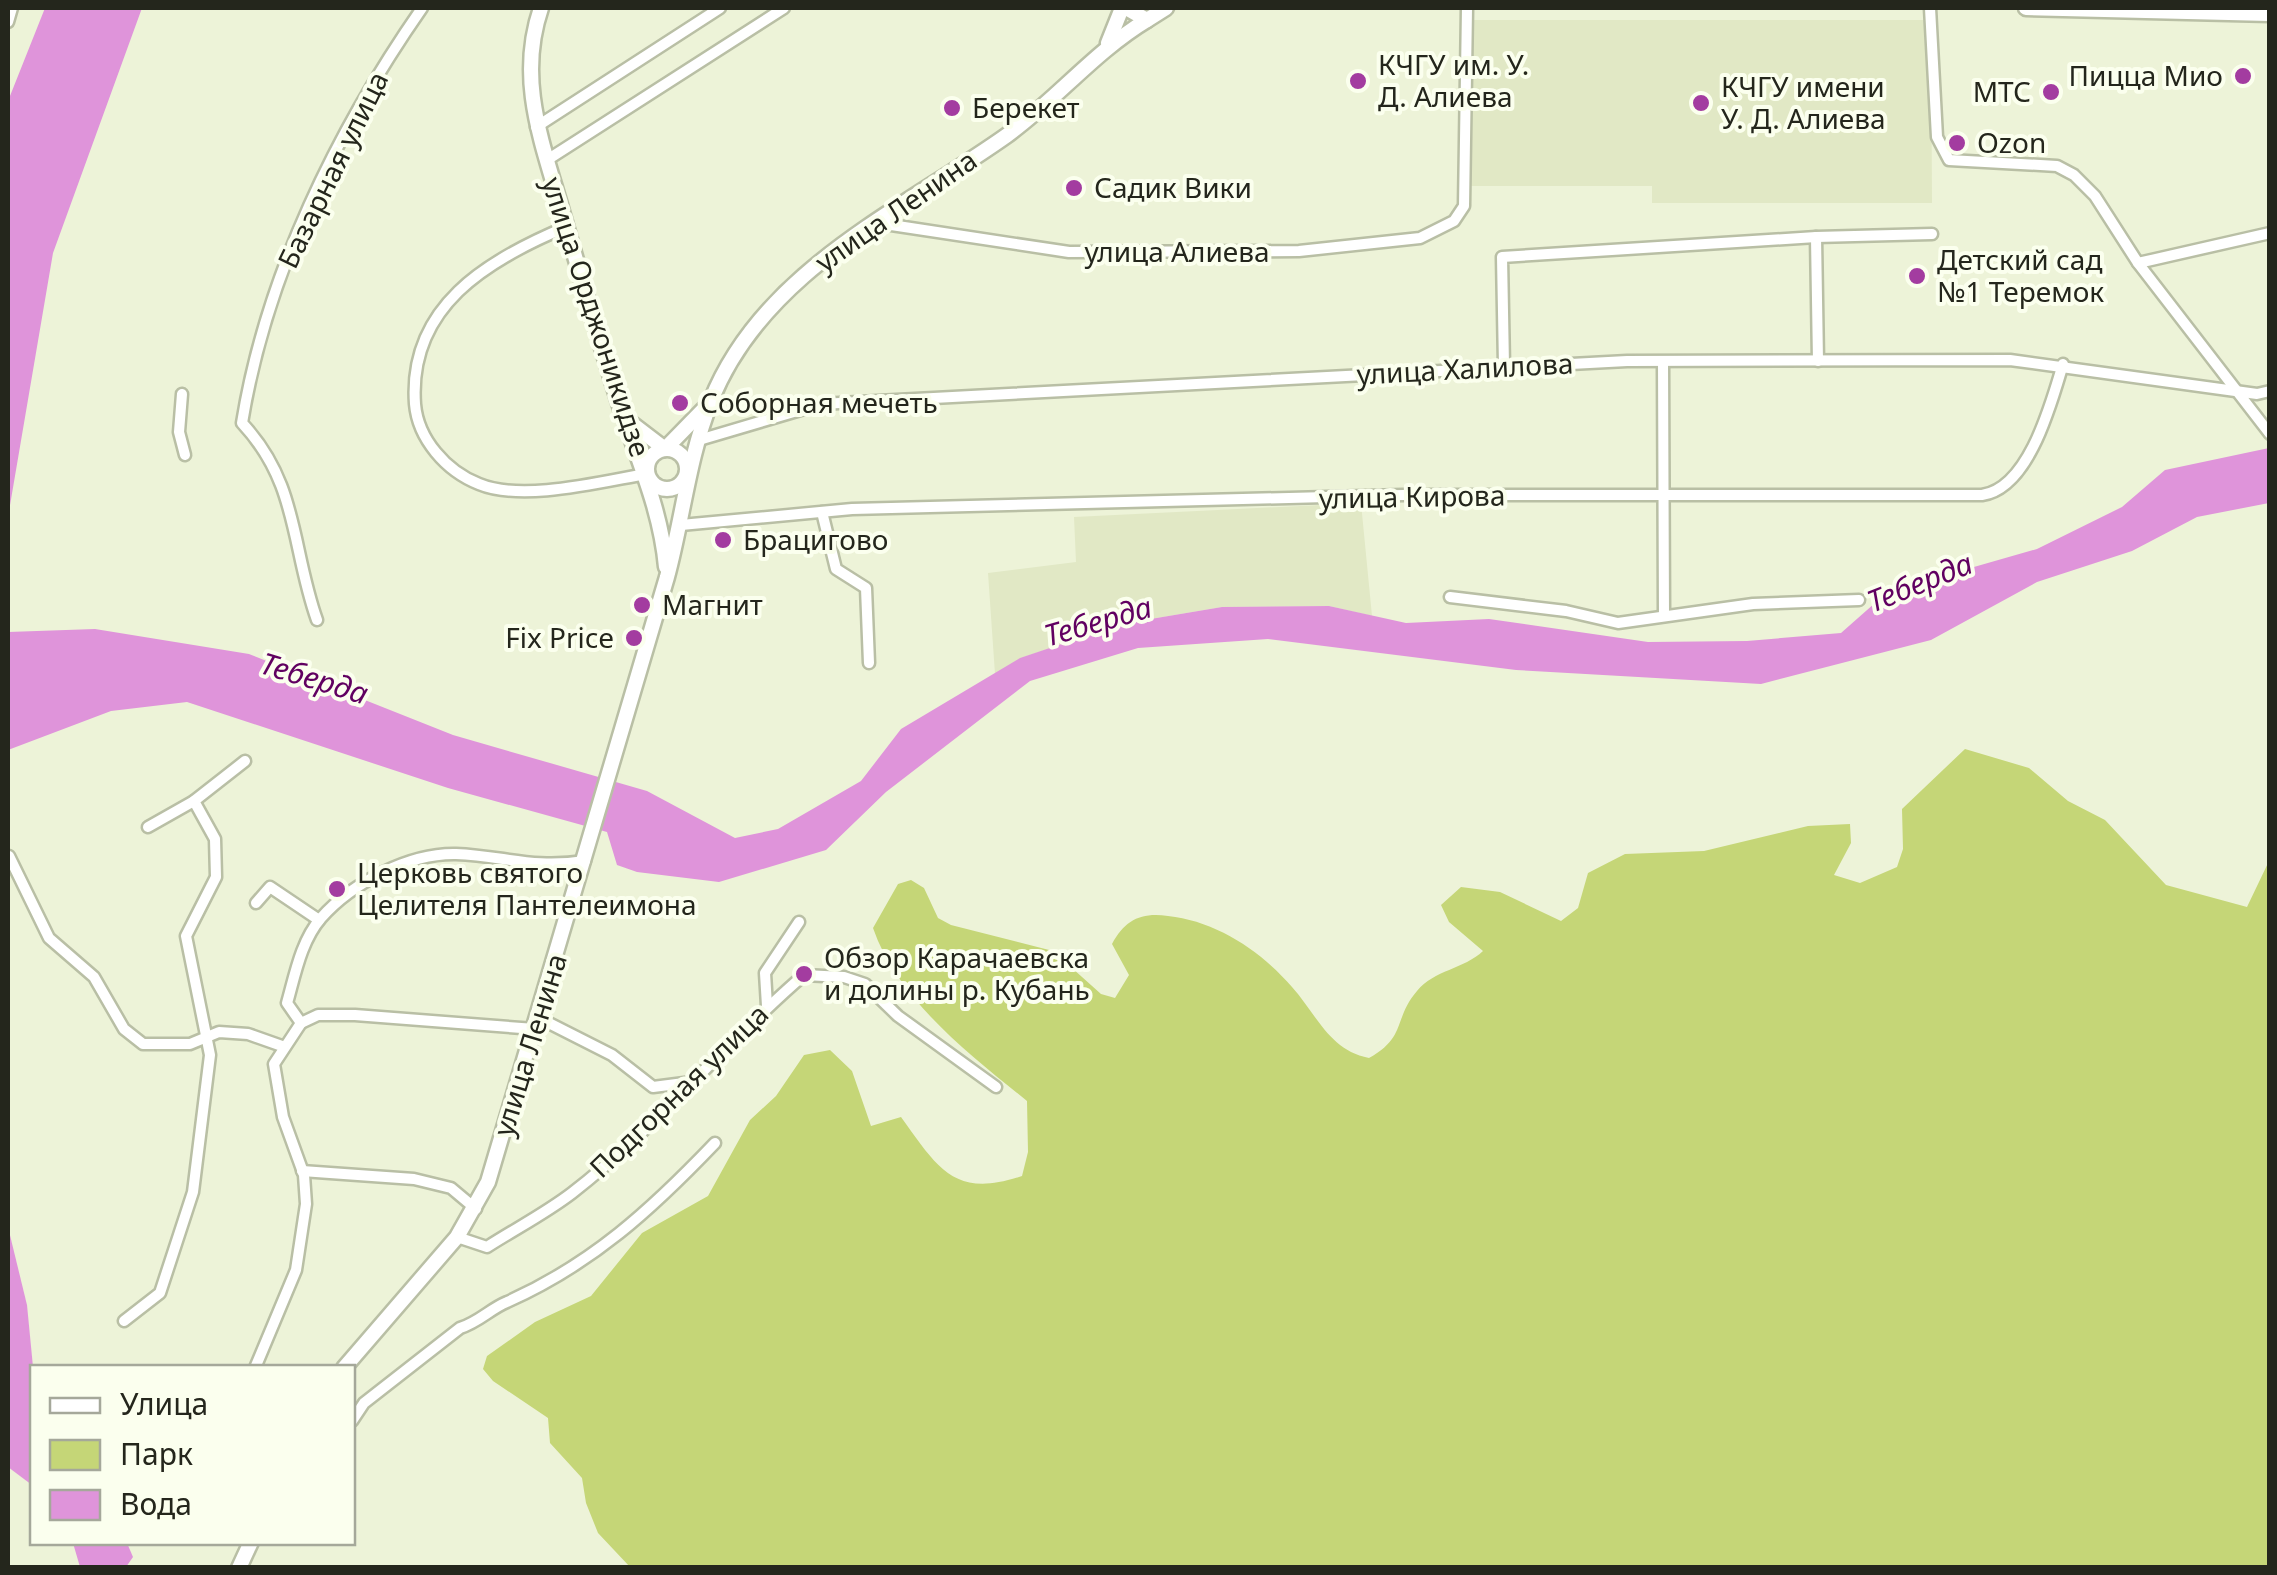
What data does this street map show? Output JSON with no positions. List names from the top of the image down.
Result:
{
  "streets": {
    "main road": ["улица Ленина", "улица Орджоникидзе"],
    "street": [
      "Базарная улица",
      "улица Алиева",
      "улица Халилова",
      "улица Кирова",
      "Подгорная улица"
    ]
  },
  "crossings": [
    ["улица Ленина", "улица Алиева"],
    ["улица Ленина", "улица Орджоникидзе"],
    ["улица Ленина", "улица Халилова"],
    ["улица Ленина", "улица Кирова"],
    ["улица Ленина", "Подгорная улица"],
    ["улица Халилова", "улица Кирова"]
  ],
  "water": ["Теберда"],
  "places": [
    "Пицца Мио",
    "КЧГУ им. У. Д. Алиева",
    "МТС",
    "КЧГУ имени У. Д. Алиева",
    "Берекет",
    "Ozon",
    "Садик Вики",
    "Детский сад №1 Теремок",
    "Соборная мечеть",
    "Брацигово",
    "Магнит",
    "Fix Price",
    "Церковь святого Целителя Пантелеимона",
    "Обзор Карачаевска и долины р. Кубань"
  ],
  "legend": ["Улица", "Парк", "Вода"]
}
